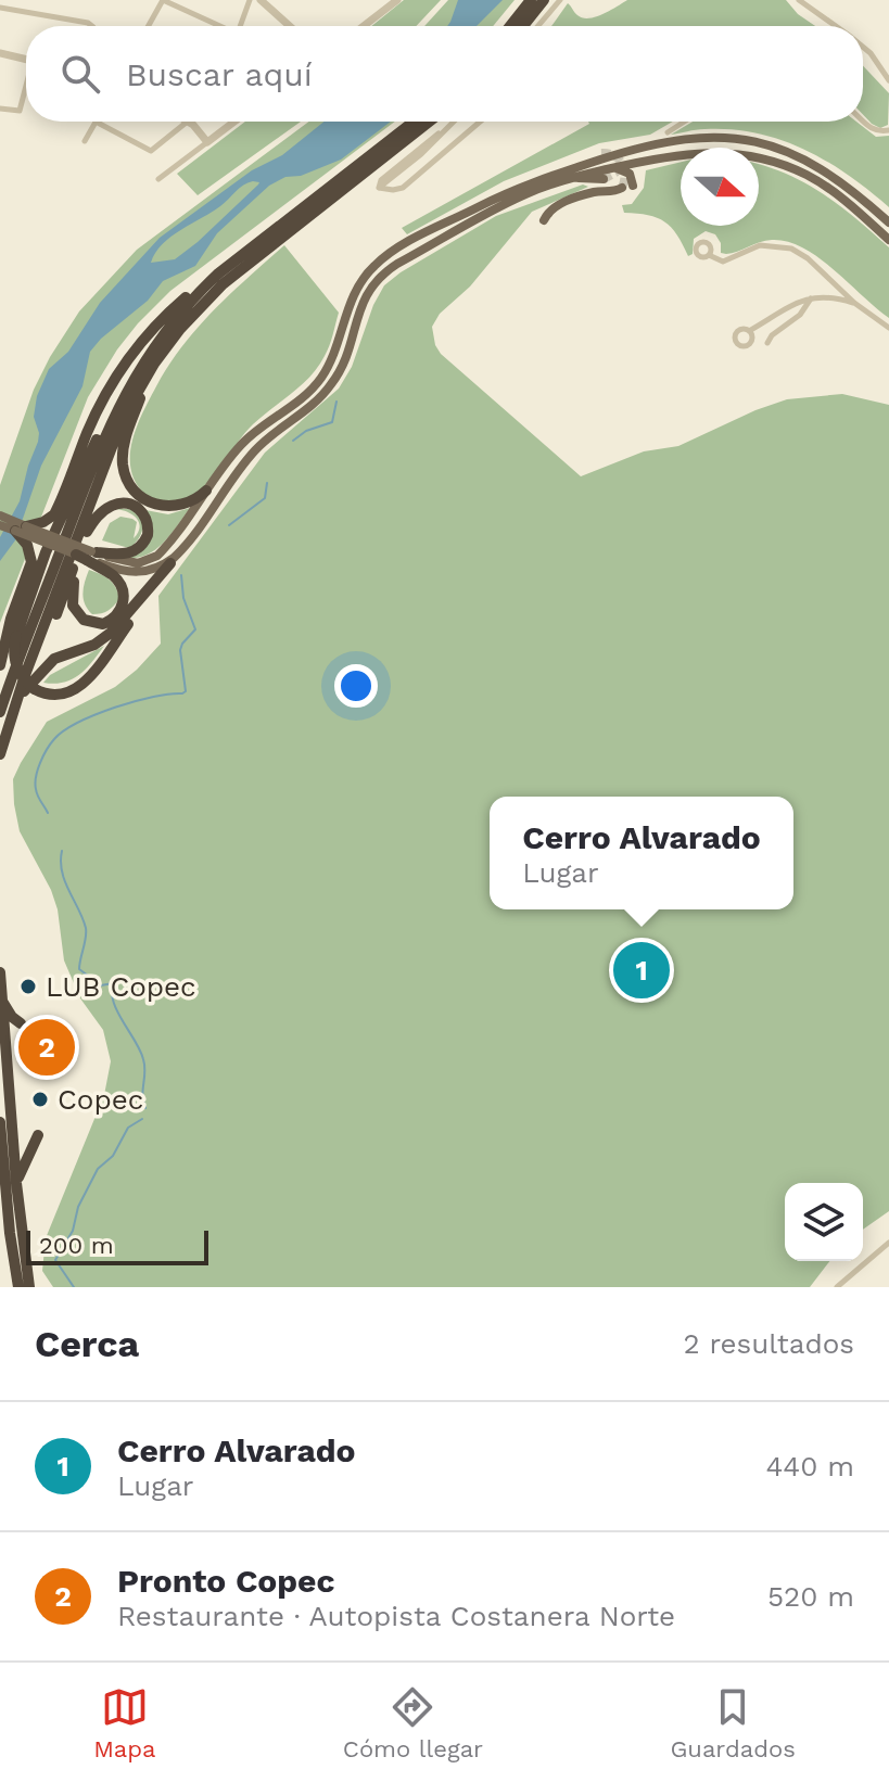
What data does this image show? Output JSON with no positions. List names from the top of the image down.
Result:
{
  "places": ["LUB Copec", "Copec"],
  "scale_bar": "200 m",
  "north": "right",
  "page": {
    "search": "Buscar aquí",
    "popup": ["Cerro Alvarado", "Lugar"],
    "pins": ["1", "2"],
    "scale": "200 m",
    "heading": ["Cerca", "2 resultados"],
    "list": [
      {
        "mark": "1",
        "name": "Cerro Alvarado",
        "note": "Lugar",
        "value": "440 m"
      },
      {
        "mark": "2",
        "name": "Pronto Copec",
        "note": "Restaurante · Autopista Costanera Norte",
        "value": "520 m"
      }
    ],
    "nav": ["Mapa", "Cómo llegar", "Guardados"]
  }
}
